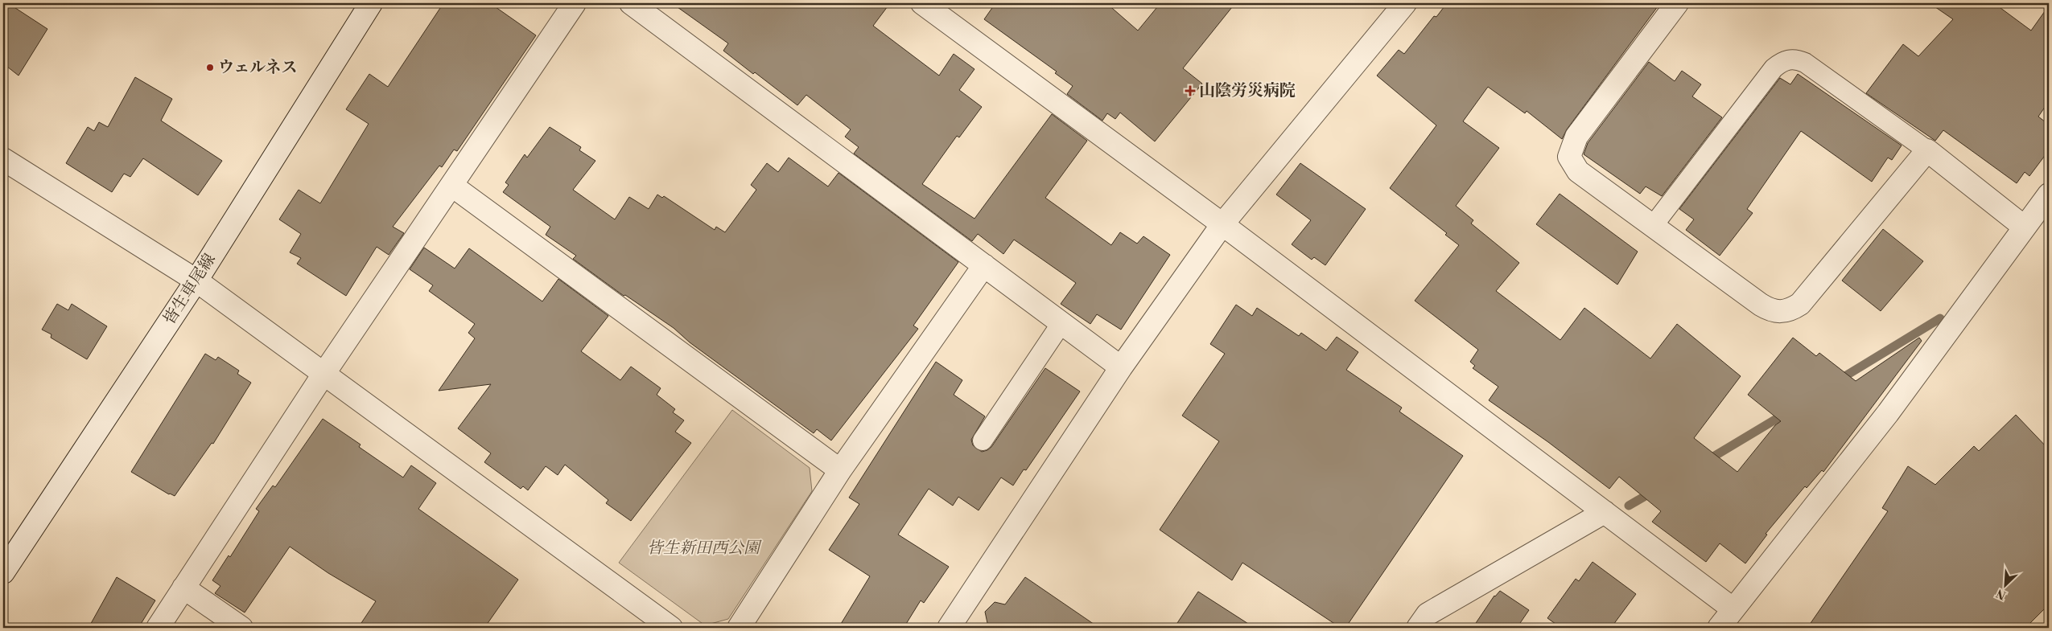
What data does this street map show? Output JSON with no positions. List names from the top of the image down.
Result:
{
  "streets": {
    "street": ["皆生車尾線"]
  },
  "parks": ["皆生新田西公園"],
  "places": {
    "other": ["ウェルネス"],
    "health": ["山陰労災病院"]
  },
  "north": "bottom left"
}
